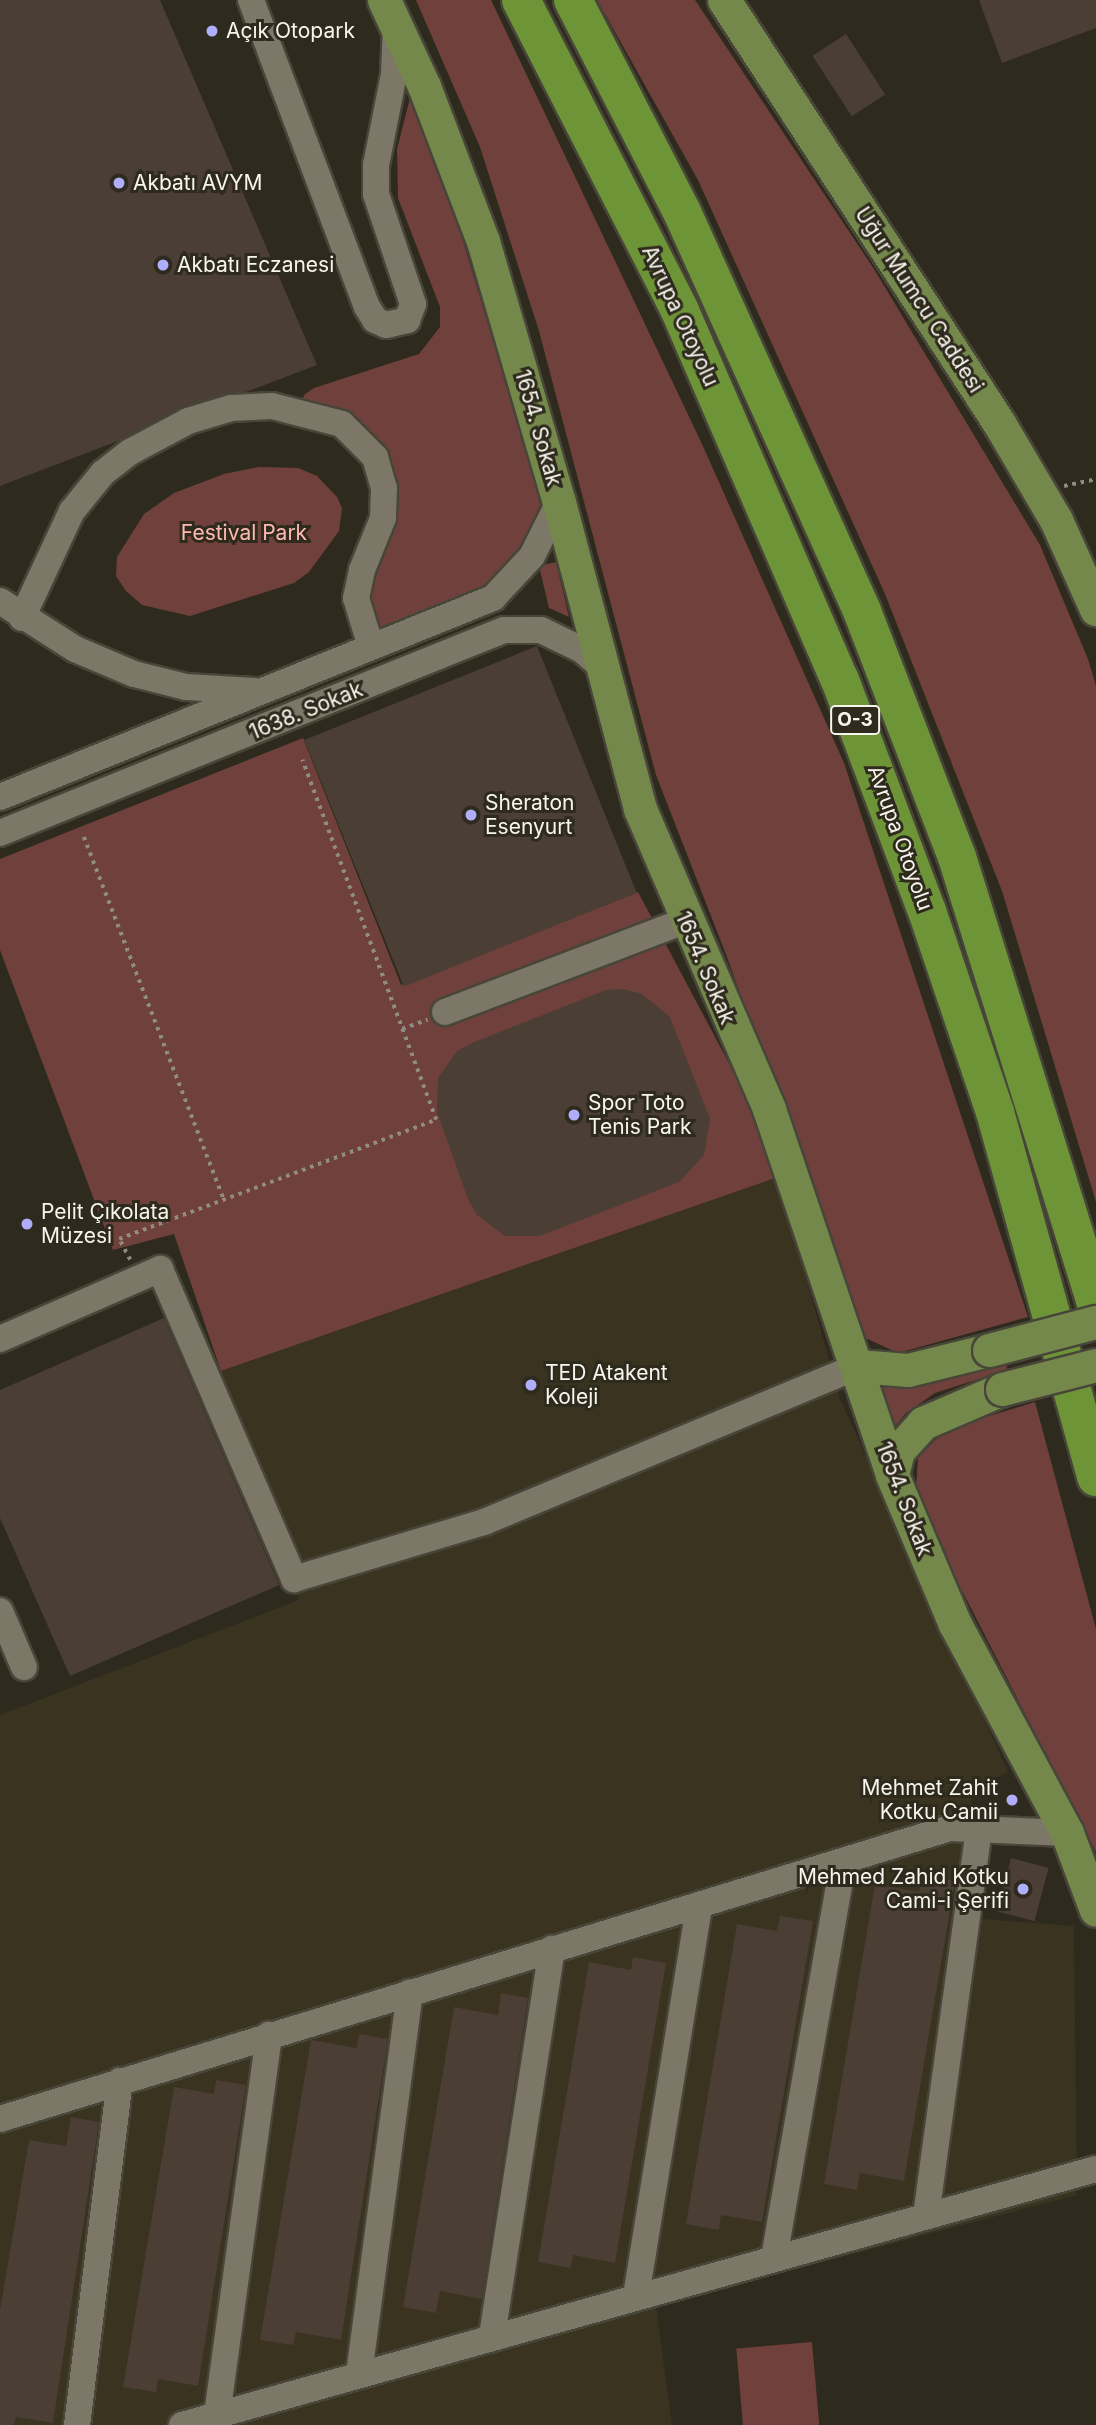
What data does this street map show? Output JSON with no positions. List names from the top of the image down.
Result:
{
  "streets": {
    "highway": ["Avrupa Otoyolu", "O-3"],
    "main road": ["Uğur Mumcu Caddesi", "1654. Sokak"],
    "street": ["1638. Sokak"]
  },
  "crossings": [
    ["1654. Sokak", "1638. Sokak"]
  ],
  "parks": ["Festival Park"],
  "places": [
    "Açık Otopark",
    "Akbatı AVYM",
    "Akbatı Eczanesi",
    "Sheraton Esenyurt",
    "Spor Toto Tenis Park",
    "Pelit Çıkolata Müzesi",
    "TED Atakent Koleji",
    "Mehmet Zahit Kotku Camii",
    "Mehmed Zahid Kotku Cami-i Şerifi"
  ]
}
